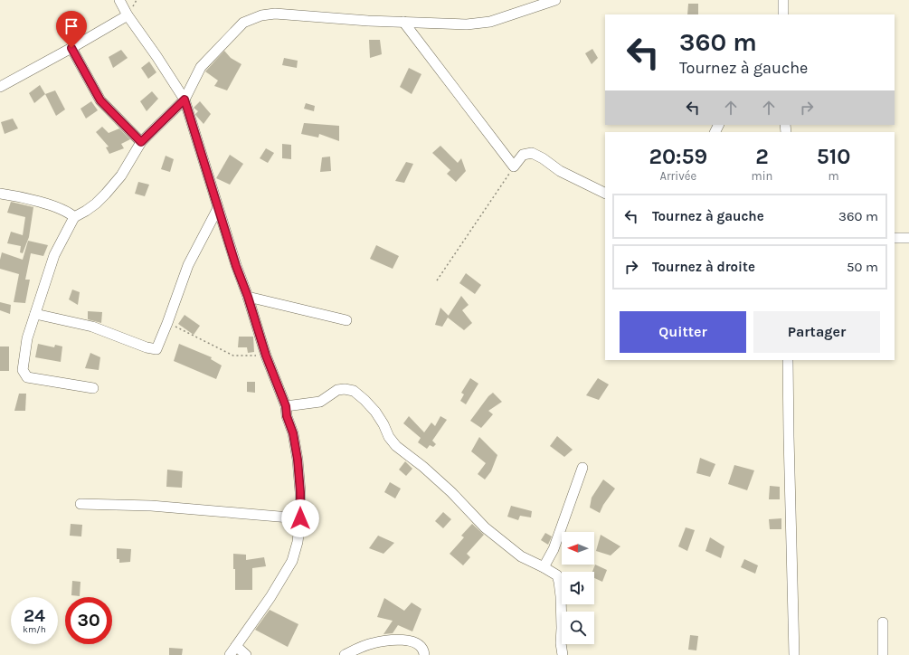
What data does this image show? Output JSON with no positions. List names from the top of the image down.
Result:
{
  "north": "left",
  "page": {
    "turn": ["360 m", "Tournez à gauche"],
    "eta": [
      "20:59",
      "Arrivée",
      "2",
      "min",
      "510",
      "m"
    ],
    "list": [
      {
        "name": "Tournez à gauche",
        "value": "360 m"
      },
      {
        "name": "Tournez à droite",
        "value": "50 m"
      }
    ],
    "buttons": ["Quitter", "Partager"],
    "speed": "24 km/h",
    "limit": "30"
  }
}
